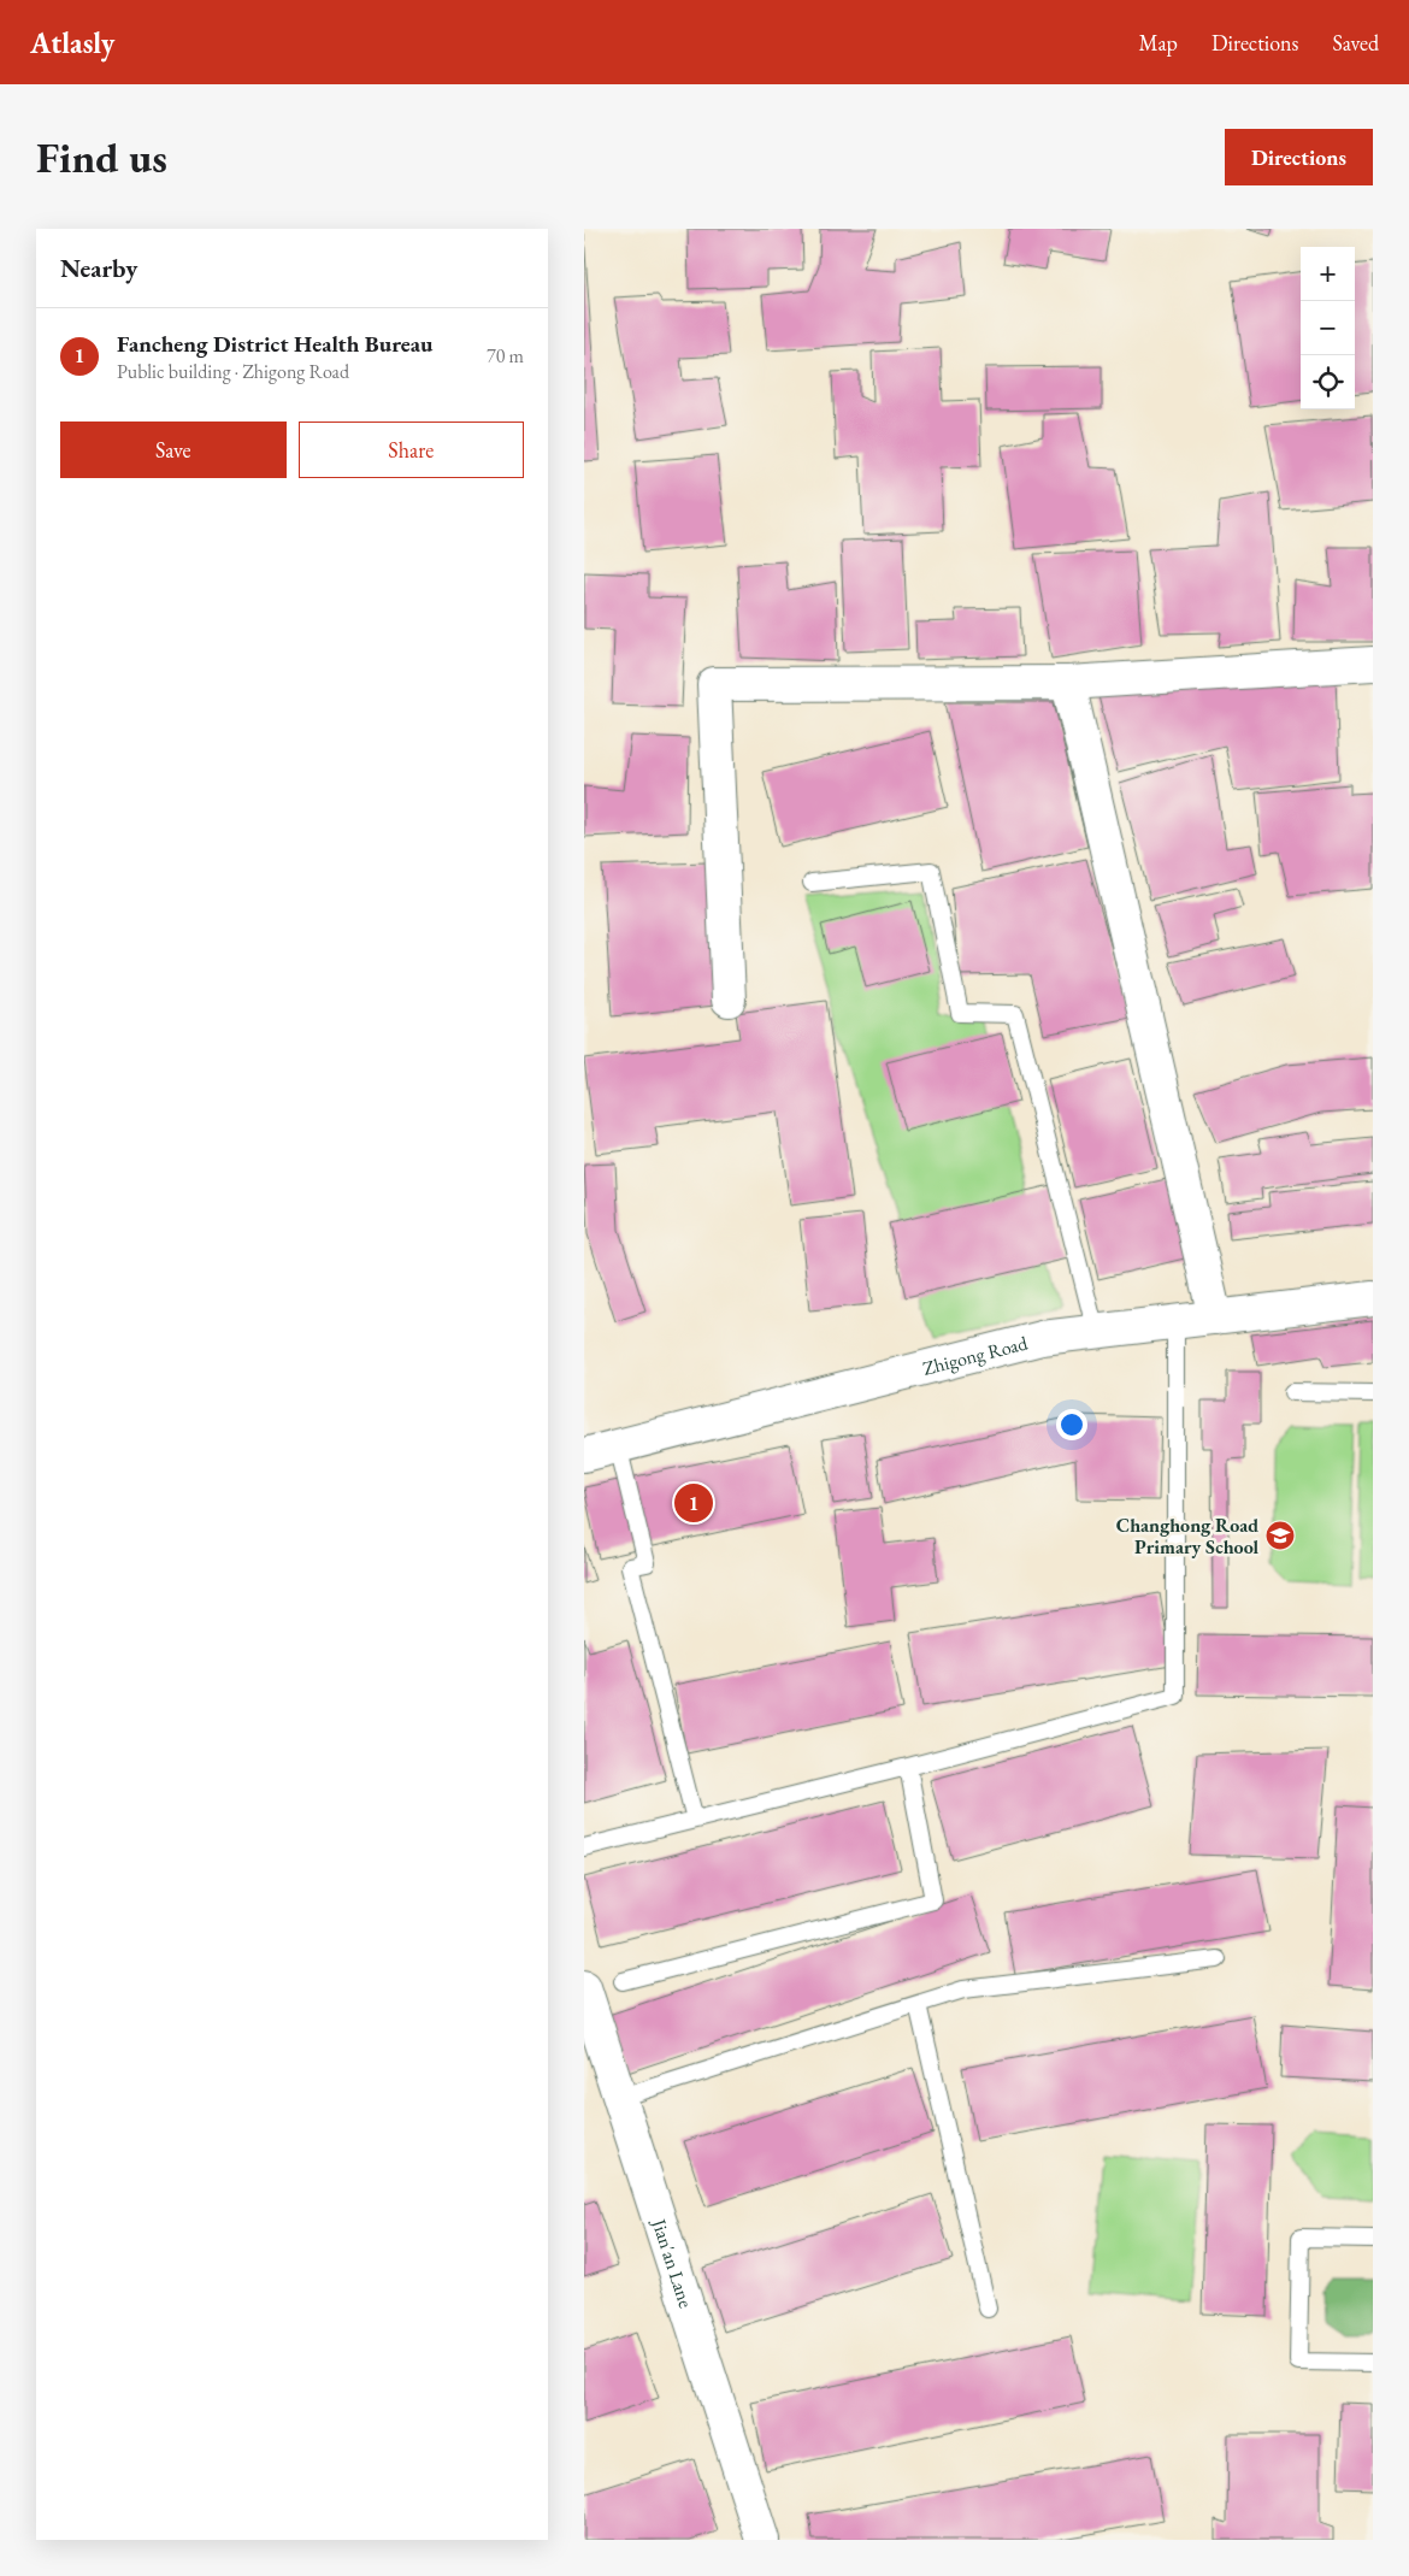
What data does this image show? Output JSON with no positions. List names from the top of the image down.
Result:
{
  "streets": {
    "street": ["Zhigong Road", "Jian'an Lane"]
  },
  "places": {
    "school or university": ["Changhong Road Primary School"]
  },
  "page": {
    "header": "Atlasly",
    "nav": ["Map", "Directions", "Saved"],
    "buttons": [
      "Directions",
      ["Save", "Share"]
    ],
    "title": "Find us",
    "heading": "Nearby",
    "map_buttons": ["+", "−"],
    "list": [
      {
        "mark": "1",
        "name": "Fancheng District Health Bureau",
        "note": "Public building · Zhigong Road",
        "value": "70 m"
      }
    ],
    "pins": "1"
  }
}
